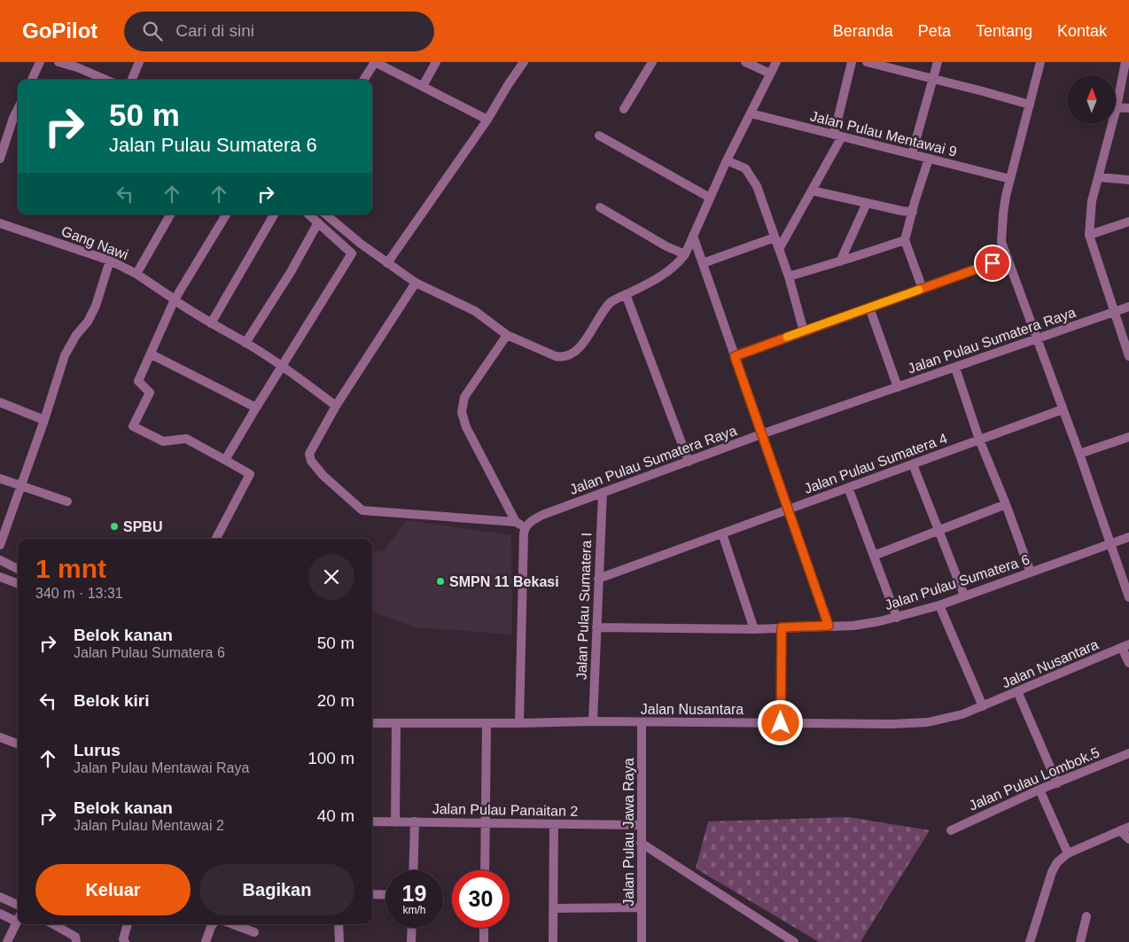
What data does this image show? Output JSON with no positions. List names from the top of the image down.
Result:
{
  "streets": {
    "street": [
      "Jalan Pulau Mentawai 9",
      "Gang Nawi",
      "Jalan Pulau Sumatera Raya",
      "Jalan Pulau Sumatera 4",
      "Jalan Pulau Sumatera 6",
      "Jalan Pulau Sumatera I",
      "Jalan Nusantara",
      "Jalan Pulau Lombok.5",
      "Jalan Pulau Panaitan 2",
      "Jalan Pulau Jawa Raya"
    ]
  },
  "crossings": [
    ["Jalan Pulau Sumatera Raya", "Jalan Pulau Sumatera I"],
    ["Jalan Pulau Sumatera 4", "Jalan Pulau Sumatera I"],
    ["Jalan Pulau Sumatera 6", "Jalan Pulau Sumatera I"],
    ["Jalan Pulau Sumatera I", "Jalan Nusantara"],
    ["Jalan Nusantara", "Jalan Pulau Jawa Raya"],
    ["Jalan Pulau Panaitan 2", "Jalan Pulau Jawa Raya"]
  ],
  "places": ["SPBU", "SMPN 11 Bekasi"],
  "north": "top",
  "page": {
    "header": "GoPilot",
    "search": "Cari di sini",
    "nav": [
      "Beranda",
      "Peta",
      "Tentang",
      "Kontak"
    ],
    "turn": ["50 m", "Jalan Pulau Sumatera 6"],
    "heading": ["1 mnt", "340 m · 13:31"],
    "list": [
      {
        "name": "Belok kanan",
        "note": "Jalan Pulau Sumatera 6",
        "value": "50 m"
      },
      {
        "name": "Belok kiri",
        "value": "20 m"
      },
      {
        "name": "Lurus",
        "note": "Jalan Pulau Mentawai Raya",
        "value": "100 m"
      },
      {
        "name": "Belok kanan",
        "note": "Jalan Pulau Mentawai 2",
        "value": "40 m"
      }
    ],
    "buttons": ["Keluar", "Bagikan"],
    "speed": "19 km/h",
    "limit": "30"
  }
}
